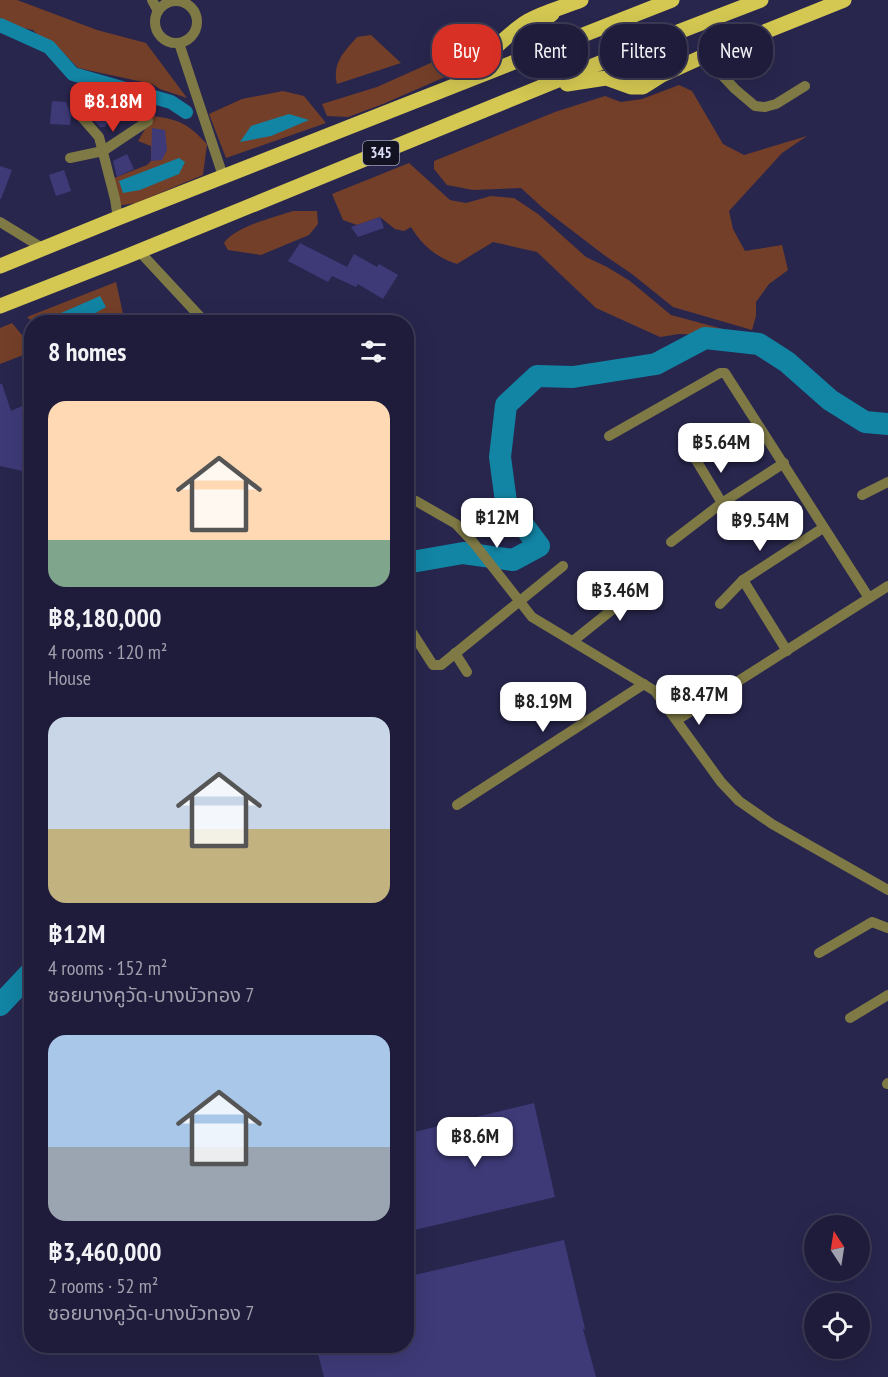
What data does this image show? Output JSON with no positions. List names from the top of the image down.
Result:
{
  "streets": {
    "main road": ["345"]
  },
  "north": "top",
  "page": {
    "chip": [
      "Buy",
      "Rent",
      "Filters",
      "New"
    ],
    "price": [
      "฿8.18M",
      "฿5.64M",
      "฿12M",
      "฿9.54M",
      "฿3.46M",
      "฿8.47M",
      "฿8.19M",
      "฿8.6M"
    ],
    "heading": "8 homes",
    "list": [
      {
        "name": "฿8,180,000",
        "note": "4 rooms · 120 m² · House"
      },
      {
        "name": "฿12M",
        "note": "4 rooms · 152 m² · ซอยบางคูวัด-บางบัวทอง 7"
      },
      {
        "name": "฿3,460,000",
        "note": "2 rooms · 52 m² · ซอยบางคูวัด-บางบัวทอง 7"
      }
    ]
  }
}
